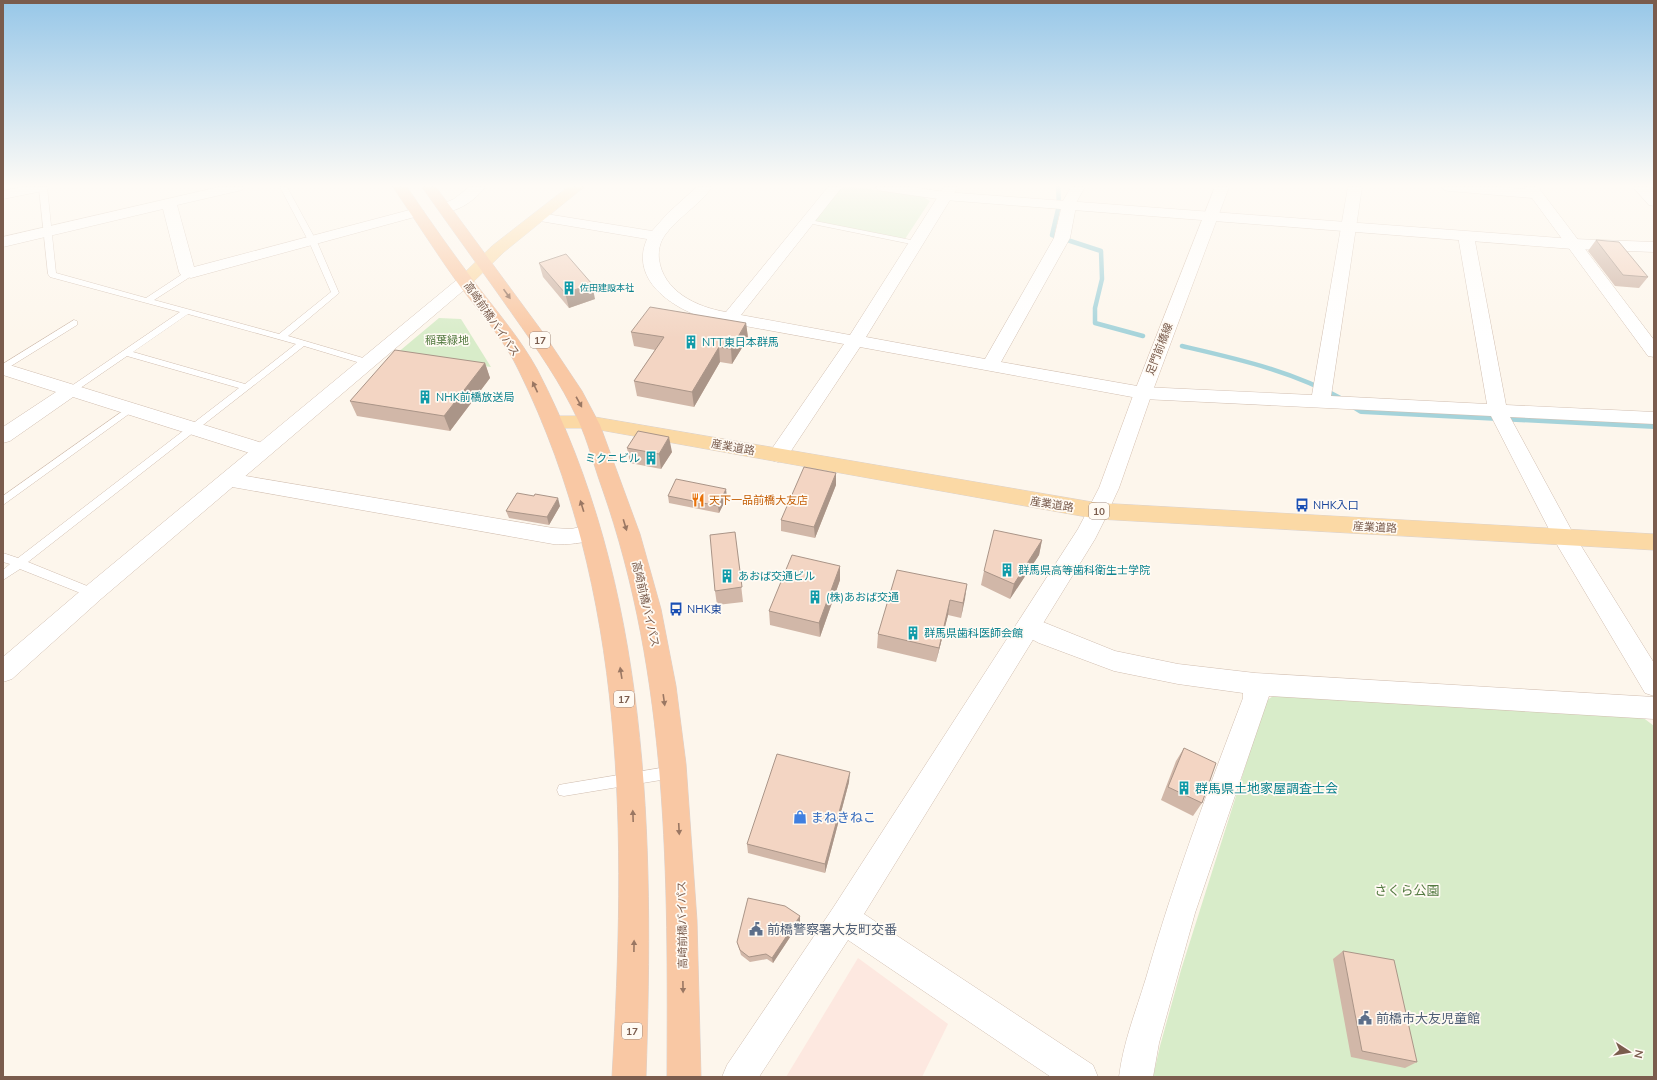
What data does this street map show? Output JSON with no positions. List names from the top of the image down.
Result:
{
  "streets": {
    "highway": ["高崎前橋バイパス", "17"],
    "main road": ["産業道路", "10"],
    "street": ["足門前橋線"]
  },
  "crossings": [
    ["高崎前橋バイパス", "産業道路"],
    ["足門前橋線", "産業道路"]
  ],
  "parks": ["稲葉緑地", "さくら公園"],
  "places": {
    "building": [
      "佐田建設本社",
      "NTT東日本群馬",
      "NHK前橋放送局",
      "ミクニビル",
      "群馬県高等歯科衛生士学院",
      "あおば交通ビル",
      "(株)あおば交通",
      "群馬県歯科医師会館",
      "群馬県土地家屋調査士会"
    ],
    "restaurant": ["天下一品前橋大友店"],
    "bus stop": ["NHK入口", "NHK東"],
    "shop": ["まねきねこ"],
    "public building": ["前橋警察署大友町交番", "前橋市大友児童館"]
  },
  "north": "right"
}
